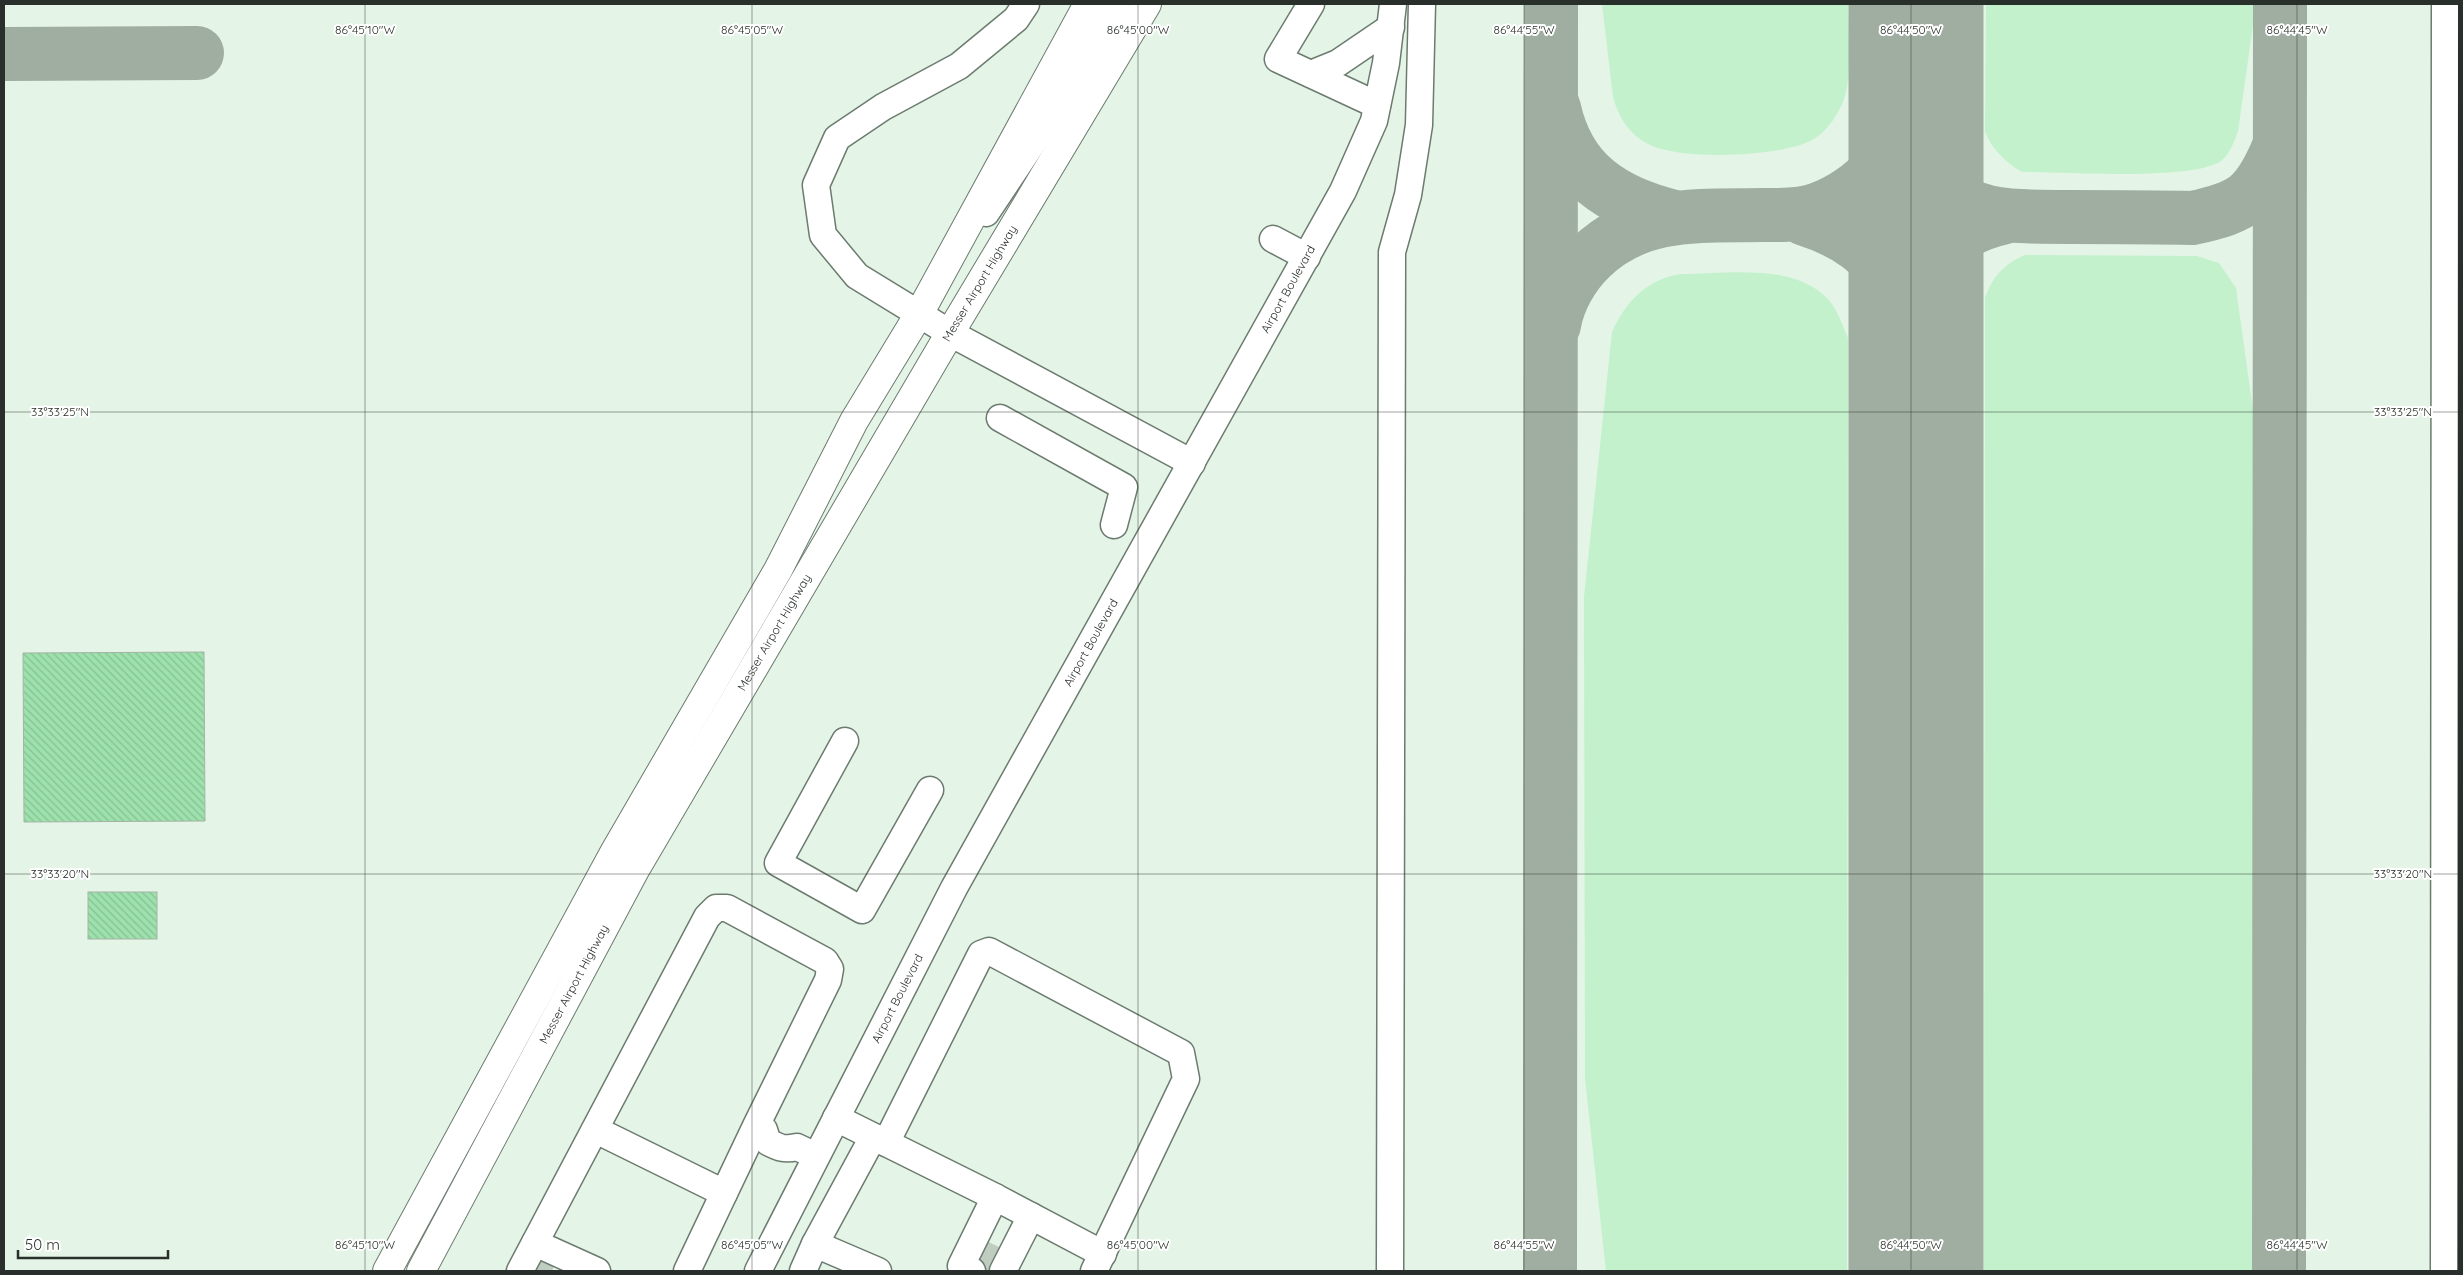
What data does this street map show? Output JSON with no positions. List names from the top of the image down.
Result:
{
  "streets": {
    "main road": ["Messer Airport Highway"],
    "street": ["Airport Boulevard"]
  },
  "scale_bar": "50 m",
  "coordinates": [
    "86°45'10\"W",
    "86°45'05\"W",
    "86°45'00\"W",
    "86°44'55\"W",
    "86°44'50\"W",
    "86°44'45\"W",
    "33°33'25\"N",
    "33°33'20\"N"
  ]
}
